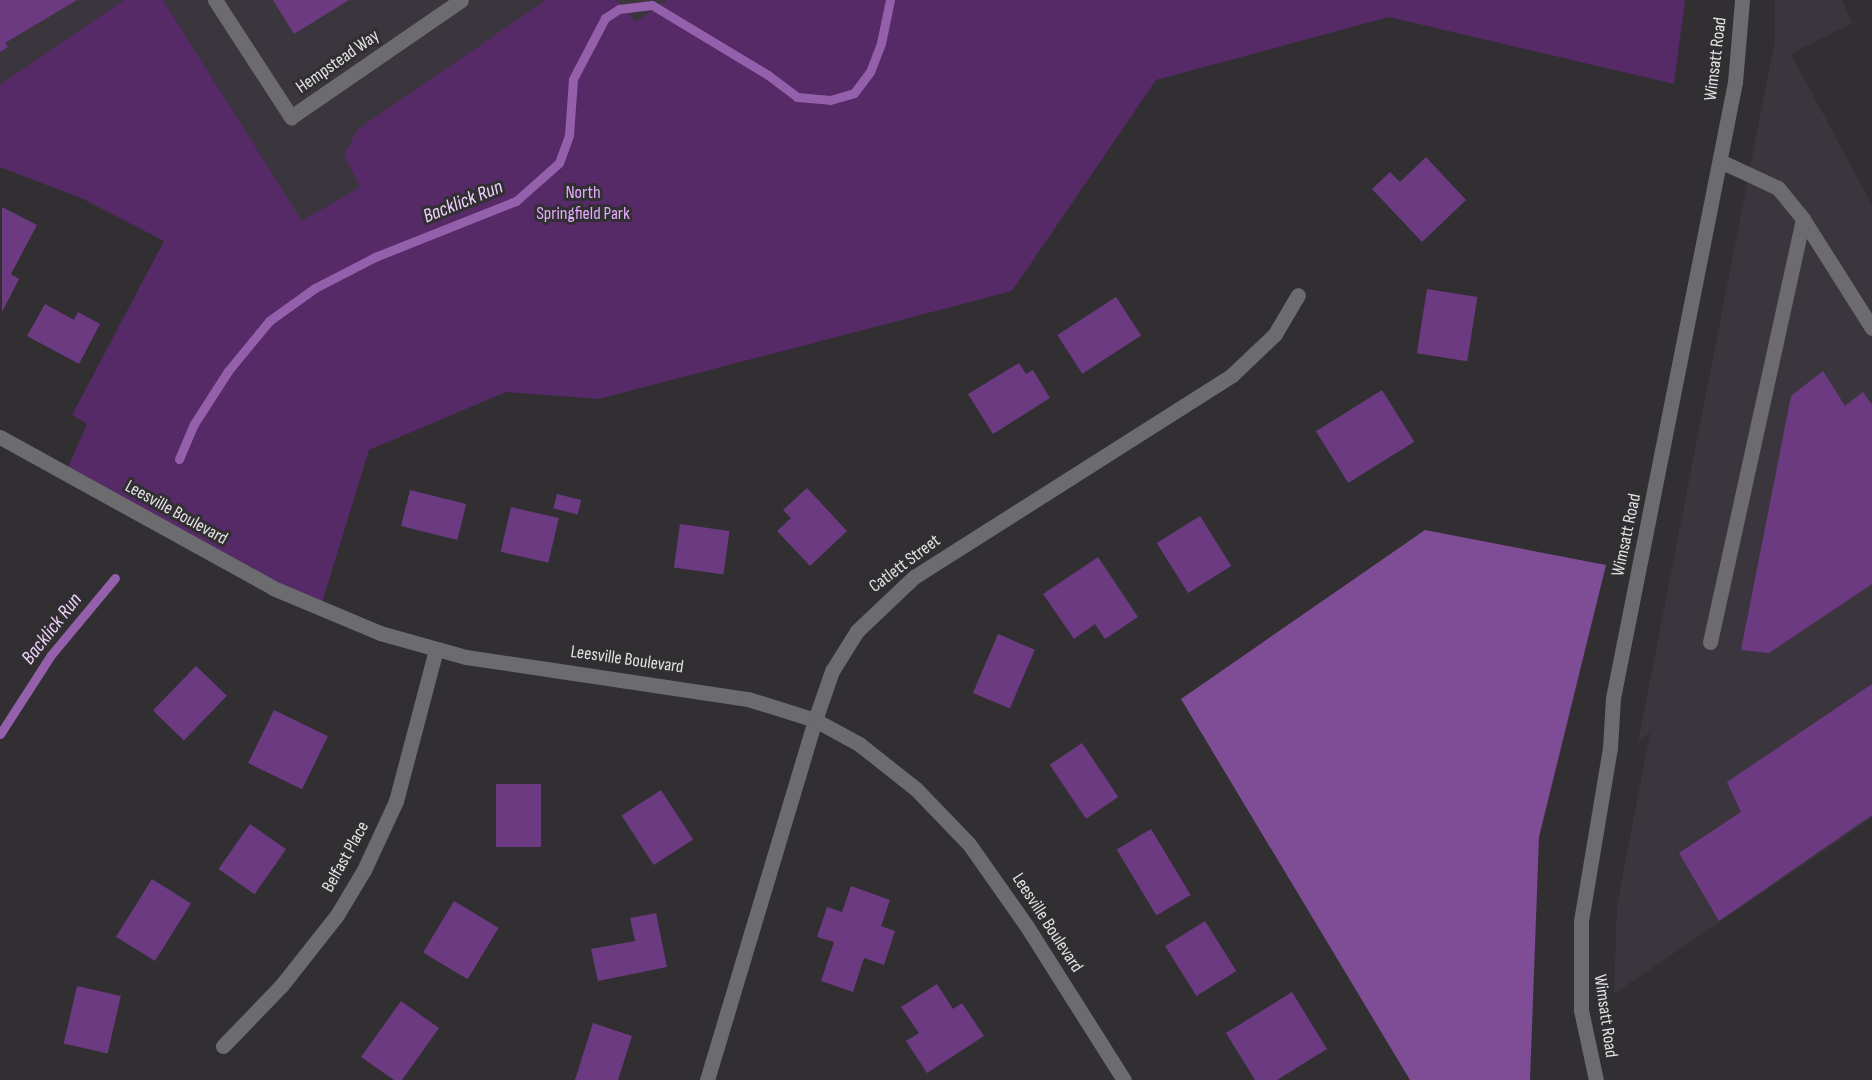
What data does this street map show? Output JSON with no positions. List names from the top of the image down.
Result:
{
  "streets": {
    "street": [
      "Wimsatt Road",
      "Hempstead Way",
      "Leesville Boulevard",
      "Catlett Street",
      "Belfast Place"
    ]
  },
  "crossings": [
    ["Leesville Boulevard", "Catlett Street"],
    ["Leesville Boulevard", "Belfast Place"]
  ],
  "water": ["Backlick Run"],
  "parks": ["North Springfield Park"]
}
